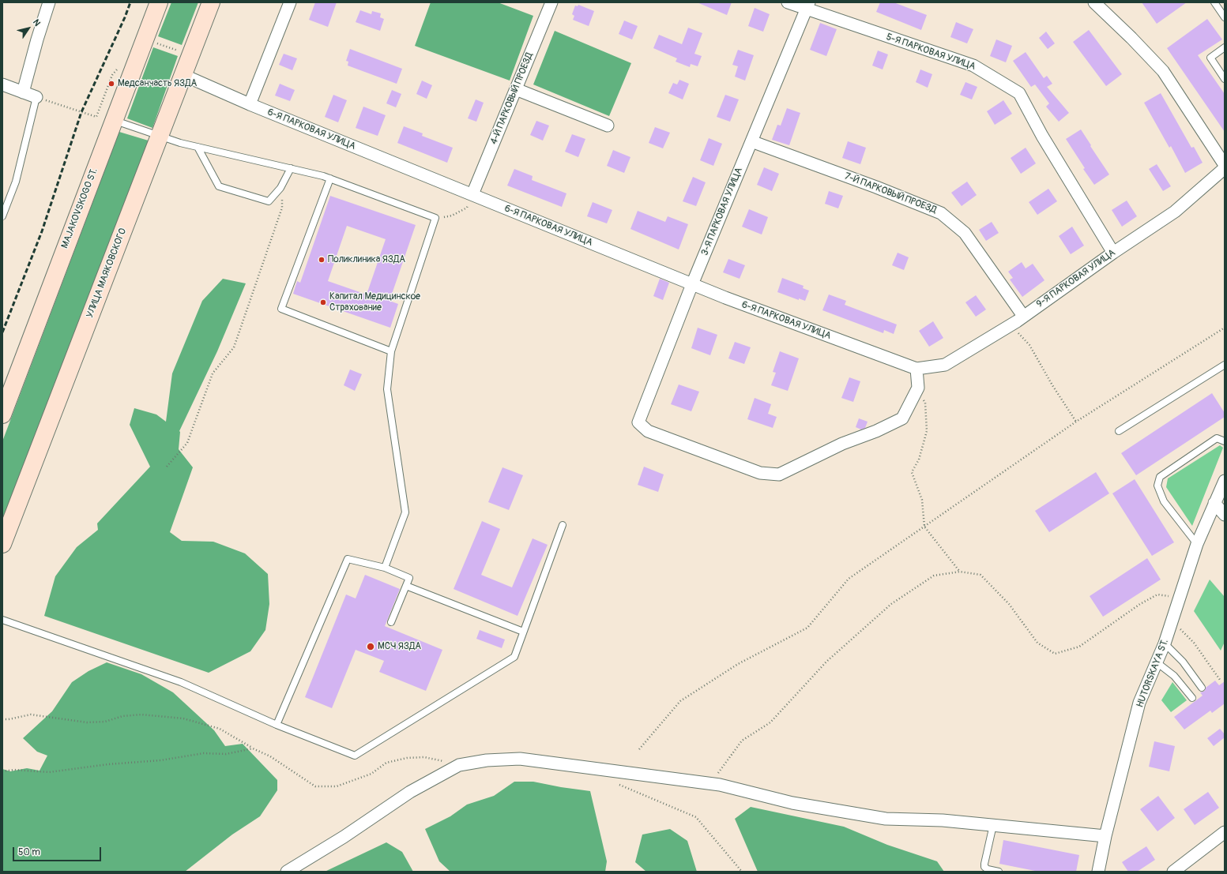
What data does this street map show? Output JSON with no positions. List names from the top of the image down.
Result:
{
  "streets": {
    "main road": ["MAJAKOVSKOGO ST.", "УЛИЦА МАЯКОВСКОГО"],
    "street": [
      "5-Я ПАРКОВАЯ УЛИЦА",
      "4-Й ПАРКОВЫЙ ПРОЕЗД",
      "6-Я ПАРКОВАЯ УЛИЦА",
      "7-Й ПАРКОВЫЙ ПРОЕЗД",
      "3-Я ПАРКОВАЯ УЛИЦА",
      "9-Я ПАРКОВАЯ УЛИЦА",
      "HUTORSKAYA ST."
    ]
  },
  "crossings": [
    ["5-Я ПАРКОВАЯ УЛИЦА", "3-Я ПАРКОВАЯ УЛИЦА"],
    ["5-Я ПАРКОВАЯ УЛИЦА", "9-Я ПАРКОВАЯ УЛИЦА"],
    ["4-Й ПАРКОВЫЙ ПРОЕЗД", "6-Я ПАРКОВАЯ УЛИЦА"],
    ["6-Я ПАРКОВАЯ УЛИЦА", "3-Я ПАРКОВАЯ УЛИЦА"],
    ["6-Я ПАРКОВАЯ УЛИЦА", "УЛИЦА МАЯКОВСКОГО"],
    ["6-Я ПАРКОВАЯ УЛИЦА", "9-Я ПАРКОВАЯ УЛИЦА"],
    ["7-Й ПАРКОВЫЙ ПРОЕЗД", "3-Я ПАРКОВАЯ УЛИЦА"],
    ["7-Й ПАРКОВЫЙ ПРОЕЗД", "9-Я ПАРКОВАЯ УЛИЦА"]
  ],
  "places": [
    "Медсанчасть ЯЗДА",
    "Поликлиника ЯЗДА",
    "Капитал Медицинское Страхование",
    "МСЧ ЯЗДА"
  ],
  "scale_bar": "50 m",
  "north": "top right"
}
